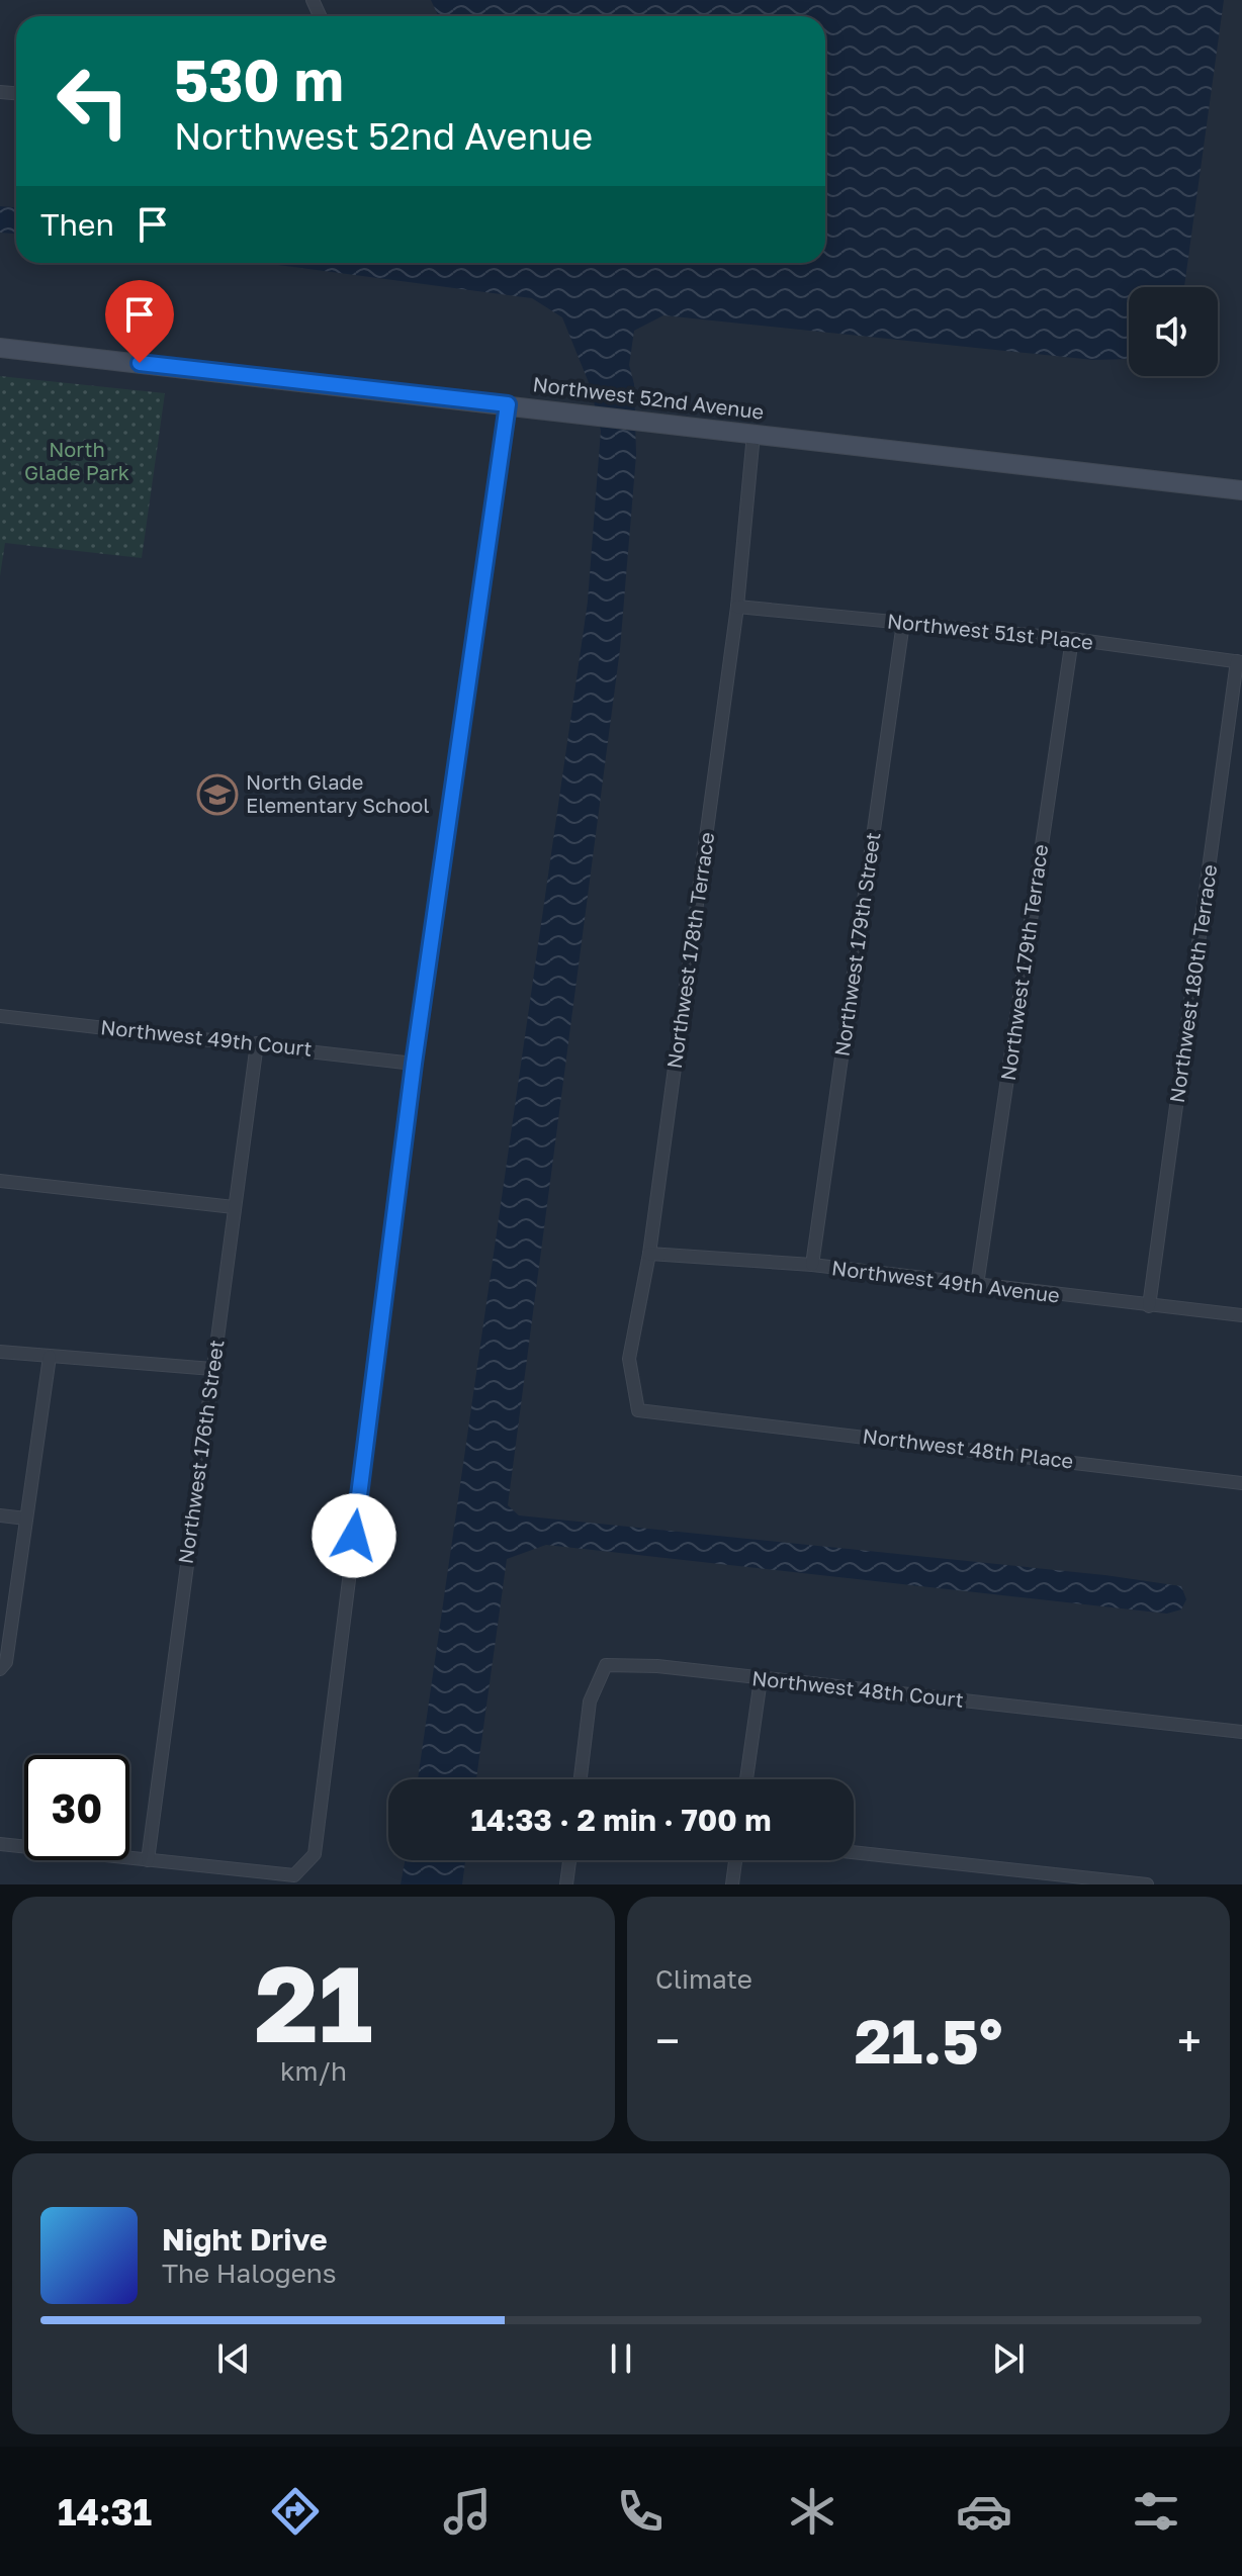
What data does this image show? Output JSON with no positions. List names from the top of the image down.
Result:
{
  "streets": {
    "street": [
      "Northwest 52nd Avenue",
      "Northwest 51st Place",
      "Northwest 179th Street",
      "Northwest 178th Terrace",
      "Northwest 179th Terrace",
      "Northwest 180th Terrace",
      "Northwest 49th Court",
      "Northwest 49th Avenue",
      "Northwest 48th Place",
      "Northwest 176th Street",
      "Northwest 48th Court"
    ]
  },
  "crossings": [
    ["Northwest 52nd Avenue", "Northwest 178th Terrace"],
    ["Northwest 51st Place", "Northwest 179th Street"],
    ["Northwest 51st Place", "Northwest 178th Terrace"],
    ["Northwest 51st Place", "Northwest 179th Terrace"],
    ["Northwest 51st Place", "Northwest 180th Terrace"],
    ["Northwest 179th Street", "Northwest 49th Avenue"],
    ["Northwest 178th Terrace", "Northwest 49th Avenue"],
    ["Northwest 178th Terrace", "Northwest 48th Place"],
    ["Northwest 179th Terrace", "Northwest 49th Avenue"],
    ["Northwest 180th Terrace", "Northwest 49th Avenue"],
    ["Northwest 49th Court", "Northwest 176th Street"]
  ],
  "parks": ["North Glade Park"],
  "places": {
    "school or university": ["North Glade Elementary School"]
  },
  "page": {
    "turn": ["530 m", "Northwest 52nd Avenue"],
    "then": "Then",
    "limit": "30",
    "trip": "14:33 · 2 min · 700 m",
    "tile": [
      ["21", "km/h"],
      "Climate"
    ],
    "heat": ["−", "21.5°", "+"],
    "song": ["Night Drive", "The Halogens"],
    "tabs": "14:31"
  }
}
